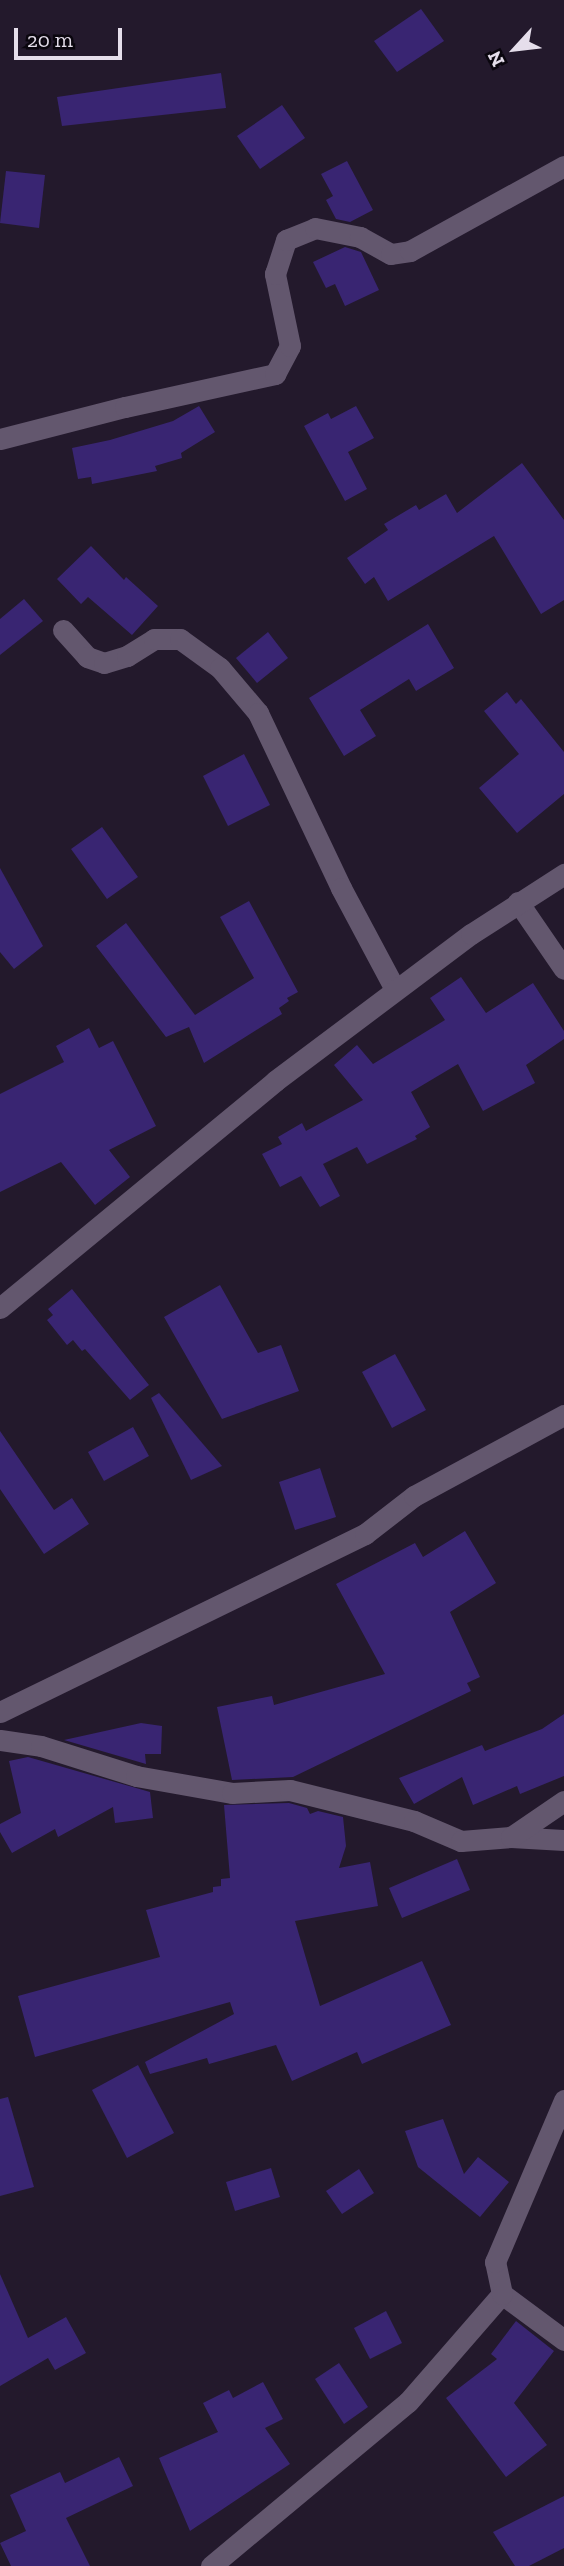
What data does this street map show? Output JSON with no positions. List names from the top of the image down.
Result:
{
  "scale_bar": "20 m",
  "north": "bottom left"
}
